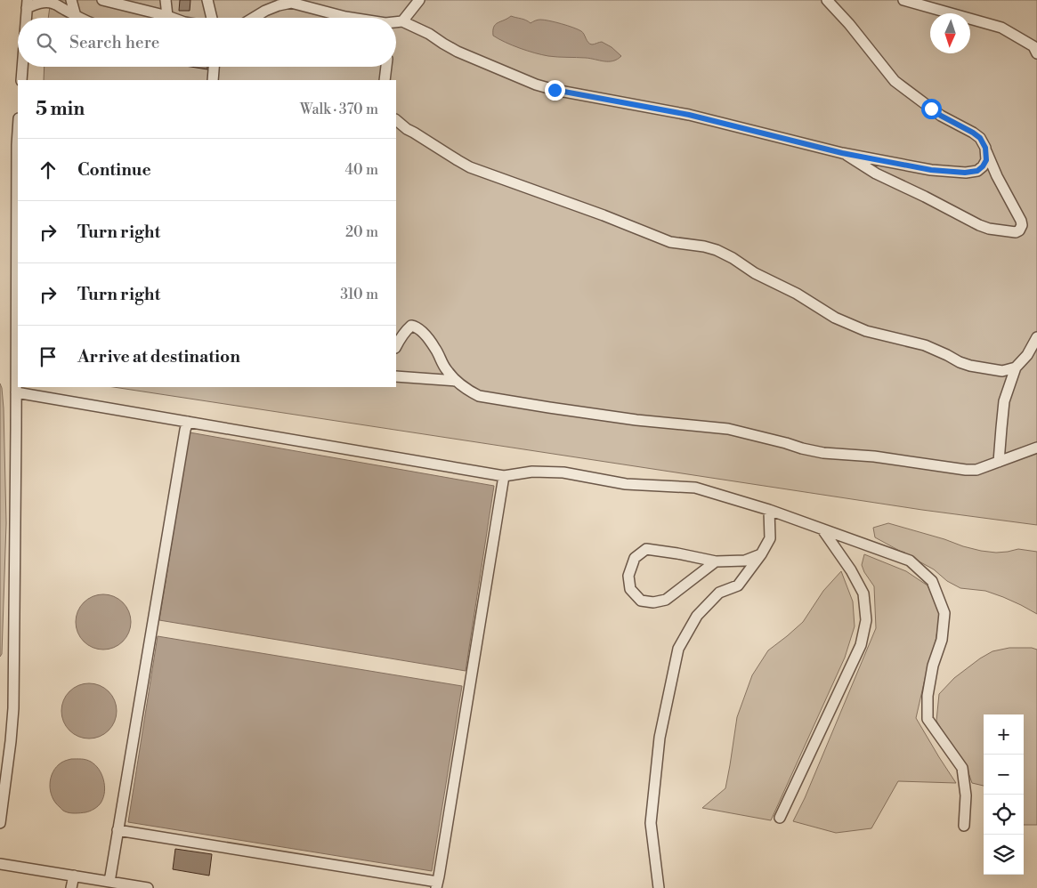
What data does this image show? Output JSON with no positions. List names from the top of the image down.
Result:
{
  "north": "bottom",
  "page": {
    "search": "Search here",
    "heading": ["5 min", "Walk · 370 m"],
    "list": [
      ["Continue", "40 m"],
      ["Turn right", "20 m"],
      ["Turn right", "310 m"],
      "Arrive at destination"
    ],
    "map_buttons": ["+", "−"]
  }
}
